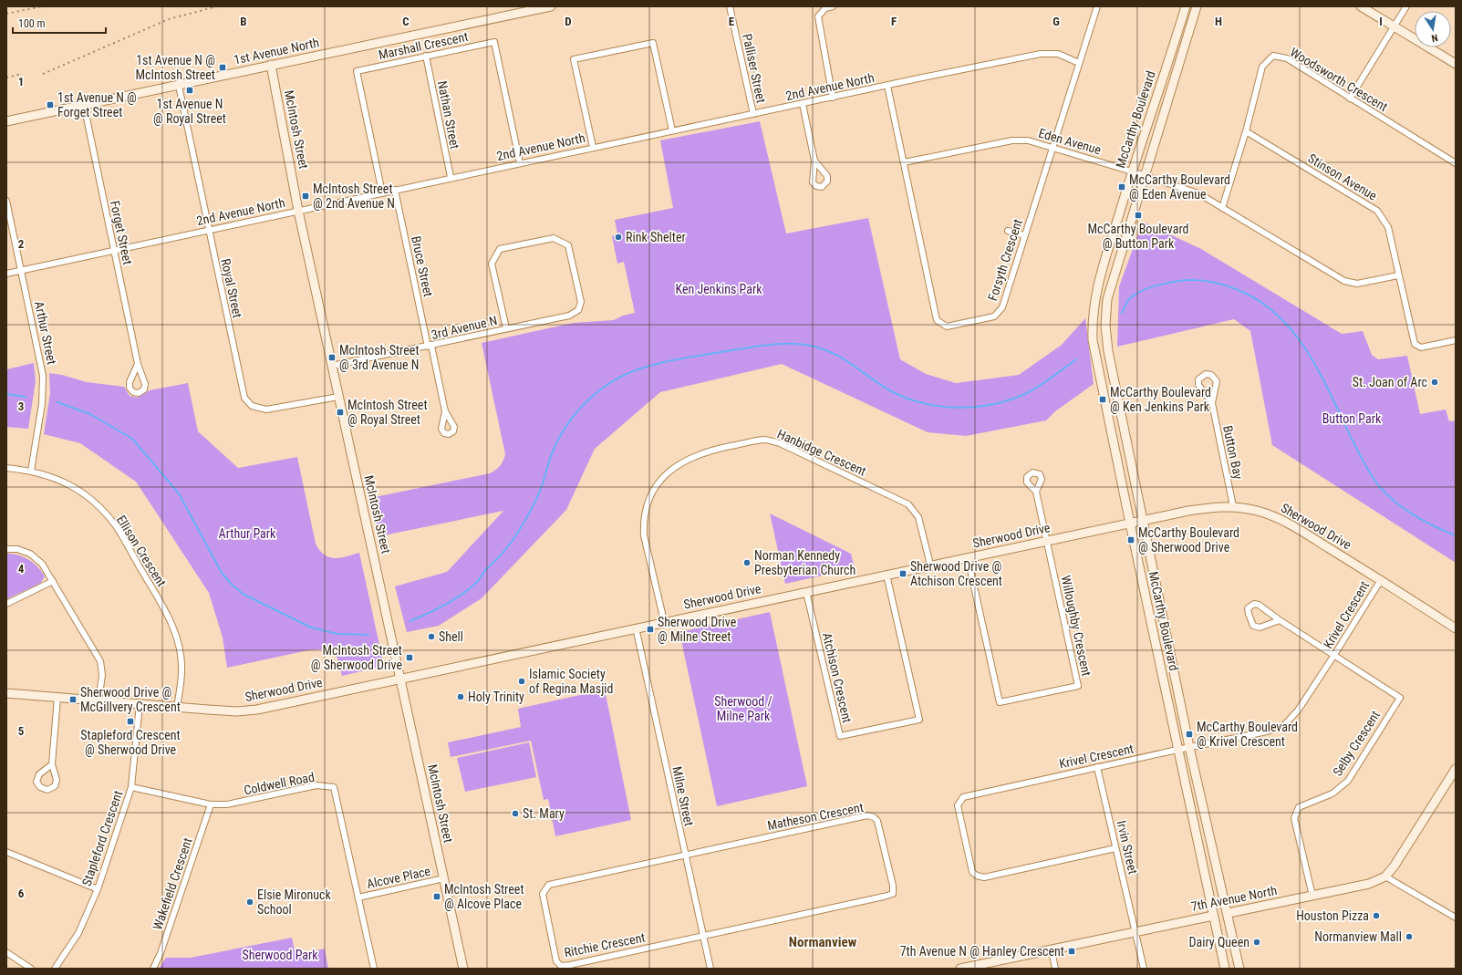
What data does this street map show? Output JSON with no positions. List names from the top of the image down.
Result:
{
  "streets": {
    "street": [
      "Marshall Crescent",
      "1st Avenue North",
      "Palliser Street",
      "Woodsworth Crescent",
      "2nd Avenue North",
      "Nathan Street",
      "McCarthy Boulevard",
      "McIntosh Street",
      "Eden Avenue",
      "Stinson Avenue",
      "Forget Street",
      "Forsyth Crescent",
      "Bruce Street",
      "Royal Street",
      "3rd Avenue N",
      "Arthur Street",
      "Hanbidge Crescent",
      "Button Bay",
      "Sherwood Drive",
      "Ellison Crescent",
      "Krivel Crescent",
      "Willoughby Crescent",
      "Atchison Crescent",
      "Selby Crescent",
      "Coldwell Road",
      "Milne Street",
      "Matheson Crescent",
      "Stapleford Crescent",
      "Irvin Street",
      "Alcove Place",
      "Wakefield Crescent",
      "7th Avenue North",
      "Ritchie Crescent"
    ]
  },
  "crossings": [
    ["Marshall Crescent", "2nd Avenue North"],
    ["Marshall Crescent", "Nathan Street"],
    ["1st Avenue North", "McIntosh Street"],
    ["1st Avenue North", "Forget Street"],
    ["1st Avenue North", "Royal Street"],
    ["Palliser Street", "2nd Avenue North"],
    ["Woodsworth Crescent", "Eden Avenue"],
    ["Woodsworth Crescent", "Stinson Avenue"],
    ["2nd Avenue North", "Nathan Street"],
    ["2nd Avenue North", "McIntosh Street"],
    ["2nd Avenue North", "Forget Street"],
    ["2nd Avenue North", "Forsyth Crescent"],
    ["2nd Avenue North", "Bruce Street"],
    ["2nd Avenue North", "Royal Street"],
    ["2nd Avenue North", "Arthur Street"],
    ["McCarthy Boulevard", "Eden Avenue"],
    ["McCarthy Boulevard", "Sherwood Drive"],
    ["McCarthy Boulevard", "Krivel Crescent"],
    ["McCarthy Boulevard", "7th Avenue North"],
    ["McIntosh Street", "Royal Street"],
    ["McIntosh Street", "3rd Avenue N"],
    ["McIntosh Street", "Sherwood Drive"],
    ["McIntosh Street", "Alcove Place"],
    ["Eden Avenue", "Stinson Avenue"],
    ["Eden Avenue", "Forsyth Crescent"],
    ["Bruce Street", "3rd Avenue N"],
    ["Arthur Street", "Ellison Crescent"],
    ["Hanbidge Crescent", "Sherwood Drive"],
    ["Button Bay", "Sherwood Drive"],
    ["Sherwood Drive", "Ellison Crescent"],
    ["Sherwood Drive", "Krivel Crescent"],
    ["Sherwood Drive", "Willoughby Crescent"],
    ["Sherwood Drive", "Atchison Crescent"],
    ["Sherwood Drive", "Milne Street"],
    ["Sherwood Drive", "Stapleford Crescent"],
    ["Krivel Crescent", "Selby Crescent"],
    ["Krivel Crescent", "Irvin Street"],
    ["Selby Crescent", "7th Avenue North"],
    ["Coldwell Road", "Stapleford Crescent"],
    ["Coldwell Road", "Alcove Place"],
    ["Coldwell Road", "Wakefield Crescent"],
    ["Milne Street", "Matheson Crescent"],
    ["Milne Street", "Ritchie Crescent"],
    ["Matheson Crescent", "Ritchie Crescent"],
    ["Irvin Street", "7th Avenue North"]
  ],
  "districts": ["Normanview"],
  "parks": [
    "Ken Jenkins Park",
    "Button Park",
    "Arthur Park",
    "Sherwood / Milne Park",
    "Sherwood Park"
  ],
  "places": {
    "transit": [
      "1st Avenue N @ McIntosh Street",
      "1st Avenue N @ Royal Street",
      "1st Avenue N @ Forget Street",
      "McCarthy Boulevard @ Eden Avenue",
      "McIntosh Street @ 2nd Avenue N",
      "McCarthy Boulevard @ Button Park",
      "McIntosh Street @ 3rd Avenue N",
      "McCarthy Boulevard @ Ken Jenkins Park",
      "McIntosh Street @ Royal Street",
      "McCarthy Boulevard @ Sherwood Drive",
      "Sherwood Drive @ Atchison Crescent",
      "Sherwood Drive @ Milne Street",
      "McIntosh Street @ Sherwood Drive",
      "Sherwood Drive @ McGillvery Crescent",
      "Stapleford Crescent @ Sherwood Drive",
      "McCarthy Boulevard @ Krivel Crescent",
      "McIntosh Street @ Alcove Place",
      "7th Avenue N @ Hanley Crescent"
    ],
    "other": [
      "Rink Shelter",
      "St. Joan of Arc",
      "Norman Kennedy Presbyterian Church",
      "Shell",
      "Islamic Society of Regina Masjid",
      "Holy Trinity",
      "St. Mary",
      "Elsie Mironuck School",
      "Houston Pizza",
      "Normanview Mall",
      "Dairy Queen"
    ]
  },
  "scale_bar": "100 m",
  "north": "bottom",
  "grid": {
    "columns": [
      "B",
      "C",
      "D",
      "E",
      "F",
      "G",
      "H",
      "I"
    ],
    "rows": [
      "1",
      "2",
      "3",
      "4",
      "5",
      "6"
    ]
  }
}
